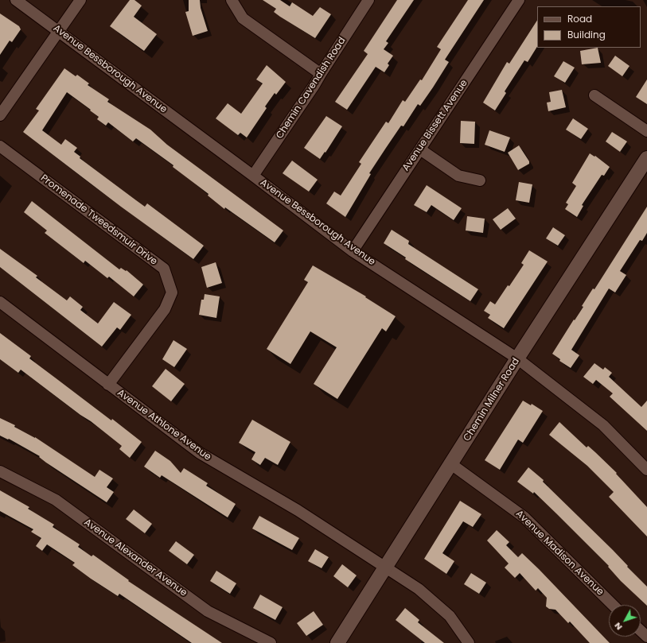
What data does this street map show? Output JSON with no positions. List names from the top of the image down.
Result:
{
  "streets": {
    "street": [
      "Avenue Bessborough Avenue",
      "Chemin Cavendish Road",
      "Avenue Bissett Avenue",
      "Promenade Tweedsmuir Drive",
      "Chemin Milner Road",
      "Avenue Athlone Avenue",
      "Avenue Madison Avenue",
      "Avenue Alexander Avenue"
    ]
  },
  "crossings": [
    ["Avenue Bessborough Avenue", "Chemin Cavendish Road"],
    ["Avenue Bessborough Avenue", "Avenue Bissett Avenue"],
    ["Avenue Bessborough Avenue", "Chemin Milner Road"],
    ["Promenade Tweedsmuir Drive", "Avenue Athlone Avenue"],
    ["Chemin Milner Road", "Avenue Athlone Avenue"],
    ["Chemin Milner Road", "Avenue Madison Avenue"]
  ],
  "legend": ["Road", "Building"],
  "north": "bottom left"
}
